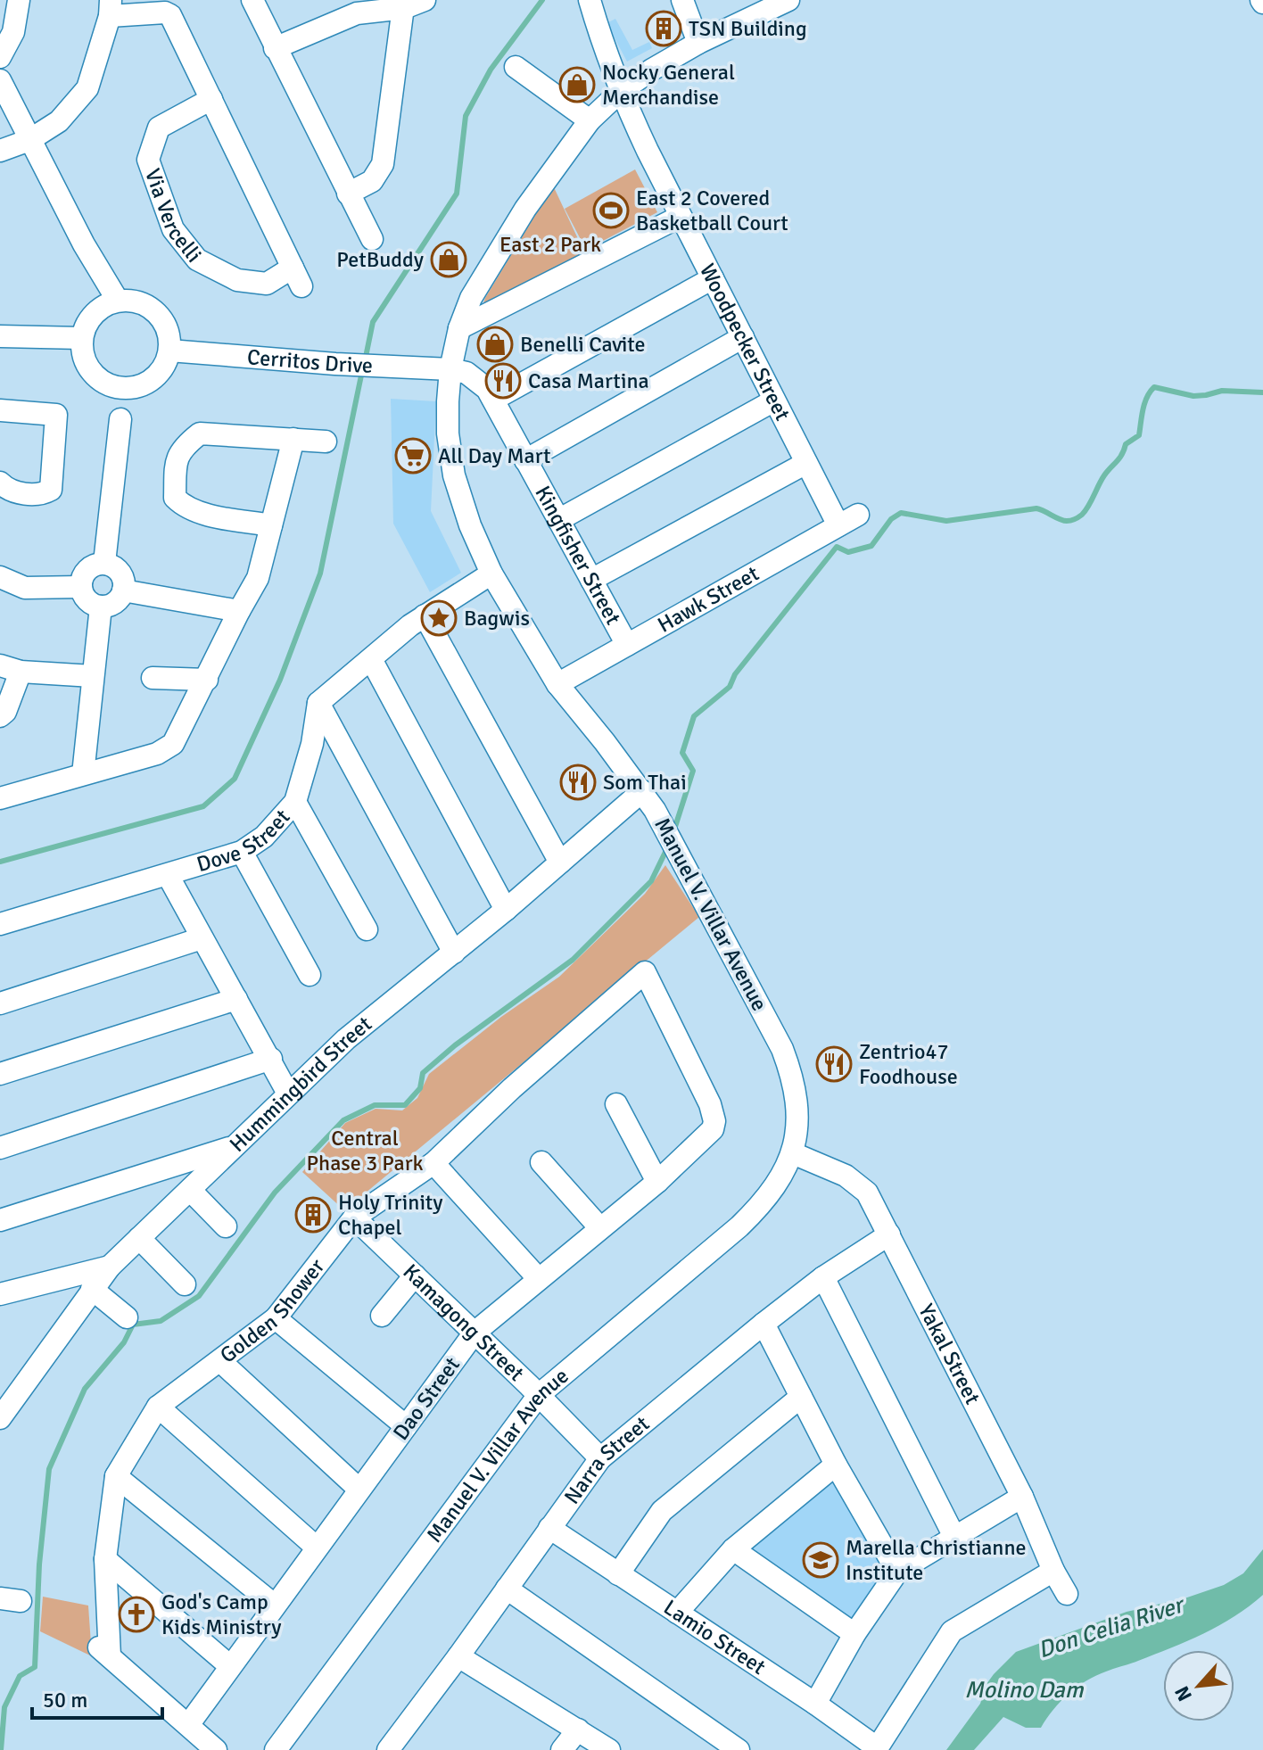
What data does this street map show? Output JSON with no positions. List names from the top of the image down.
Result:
{
  "streets": {
    "street": [
      "Via Vercelli",
      "Woodpecker Street",
      "Cerritos Drive",
      "Kingfisher Street",
      "Hawk Street",
      "Dove Street",
      "Manuel V. Villar Avenue",
      "Hummingbird Street",
      "Golden Shower",
      "Kamagong Street",
      "Yakal Street",
      "Dao Street",
      "Narra Street",
      "Lamio Street"
    ]
  },
  "crossings": [
    ["Woodpecker Street", "Hawk Street"],
    ["Woodpecker Street", "Manuel V. Villar Avenue"],
    ["Cerritos Drive", "Kingfisher Street"],
    ["Cerritos Drive", "Manuel V. Villar Avenue"],
    ["Kingfisher Street", "Hawk Street"],
    ["Kingfisher Street", "Manuel V. Villar Avenue"],
    ["Hawk Street", "Manuel V. Villar Avenue"],
    ["Manuel V. Villar Avenue", "Hummingbird Street"],
    ["Manuel V. Villar Avenue", "Kamagong Street"],
    ["Manuel V. Villar Avenue", "Yakal Street"],
    ["Golden Shower", "Kamagong Street"],
    ["Golden Shower", "Dao Street"],
    ["Kamagong Street", "Dao Street"],
    ["Kamagong Street", "Narra Street"],
    ["Yakal Street", "Narra Street"],
    ["Narra Street", "Lamio Street"]
  ],
  "water": ["Don Celia River", "Molino Dam"],
  "parks": ["East 2 Park", "Central Phase 3 Park"],
  "places": {
    "building": ["TSN Building", "Holy Trinity Chapel"],
    "shop": ["Nocky General Merchandise", "PetBuddy", "Benelli Cavite"],
    "sports": ["East 2 Covered Basketball Court"],
    "restaurant": ["Casa Martina", "Som Thai", "Zentrio47 Foodhouse"],
    "supermarket": ["All Day Mart"],
    "place": ["Bagwis"],
    "school or university": ["Marella Christianne Institute"],
    "church": ["God's Camp Kids Ministry"]
  },
  "scale_bar": "50 m",
  "north": "bottom left"
}
